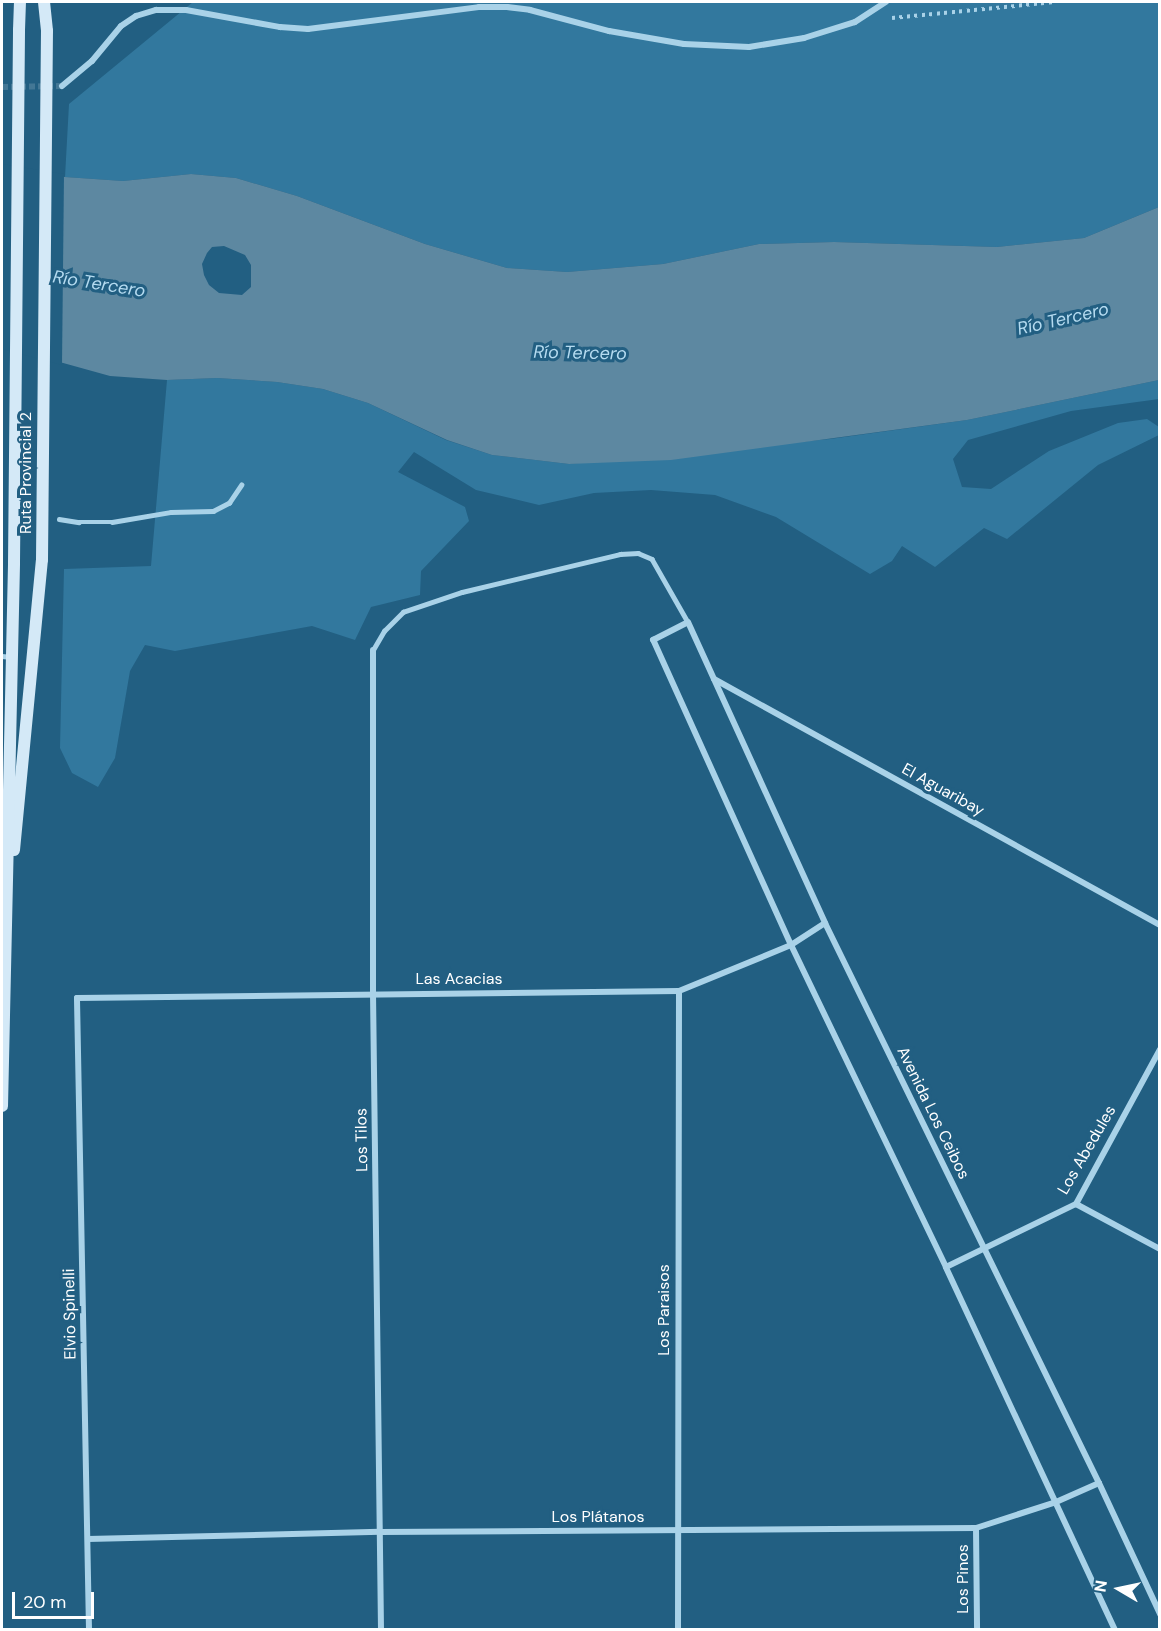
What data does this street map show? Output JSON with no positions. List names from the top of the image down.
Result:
{
  "streets": {
    "main road": ["Ruta Provincial 2"],
    "street": [
      "El Aguaribay",
      "Las Acacias",
      "Avenida Los Ceibos",
      "Los Tilos",
      "Los Abedules",
      "Los Paraisos",
      "Elvio Spinelli",
      "Los Plátanos",
      "Los Pinos"
    ]
  },
  "crossings": [
    ["El Aguaribay", "Avenida Los Ceibos"],
    ["Las Acacias", "Avenida Los Ceibos"],
    ["Las Acacias", "Los Tilos"],
    ["Las Acacias", "Los Paraisos"],
    ["Las Acacias", "Elvio Spinelli"],
    ["Avenida Los Ceibos", "Los Abedules"],
    ["Avenida Los Ceibos", "Los Plátanos"],
    ["Los Tilos", "Los Plátanos"],
    ["Los Paraisos", "Los Plátanos"],
    ["Elvio Spinelli", "Los Plátanos"],
    ["Los Plátanos", "Los Pinos"]
  ],
  "water": ["Río Tercero"],
  "scale_bar": "20 m",
  "north": "left"
}
